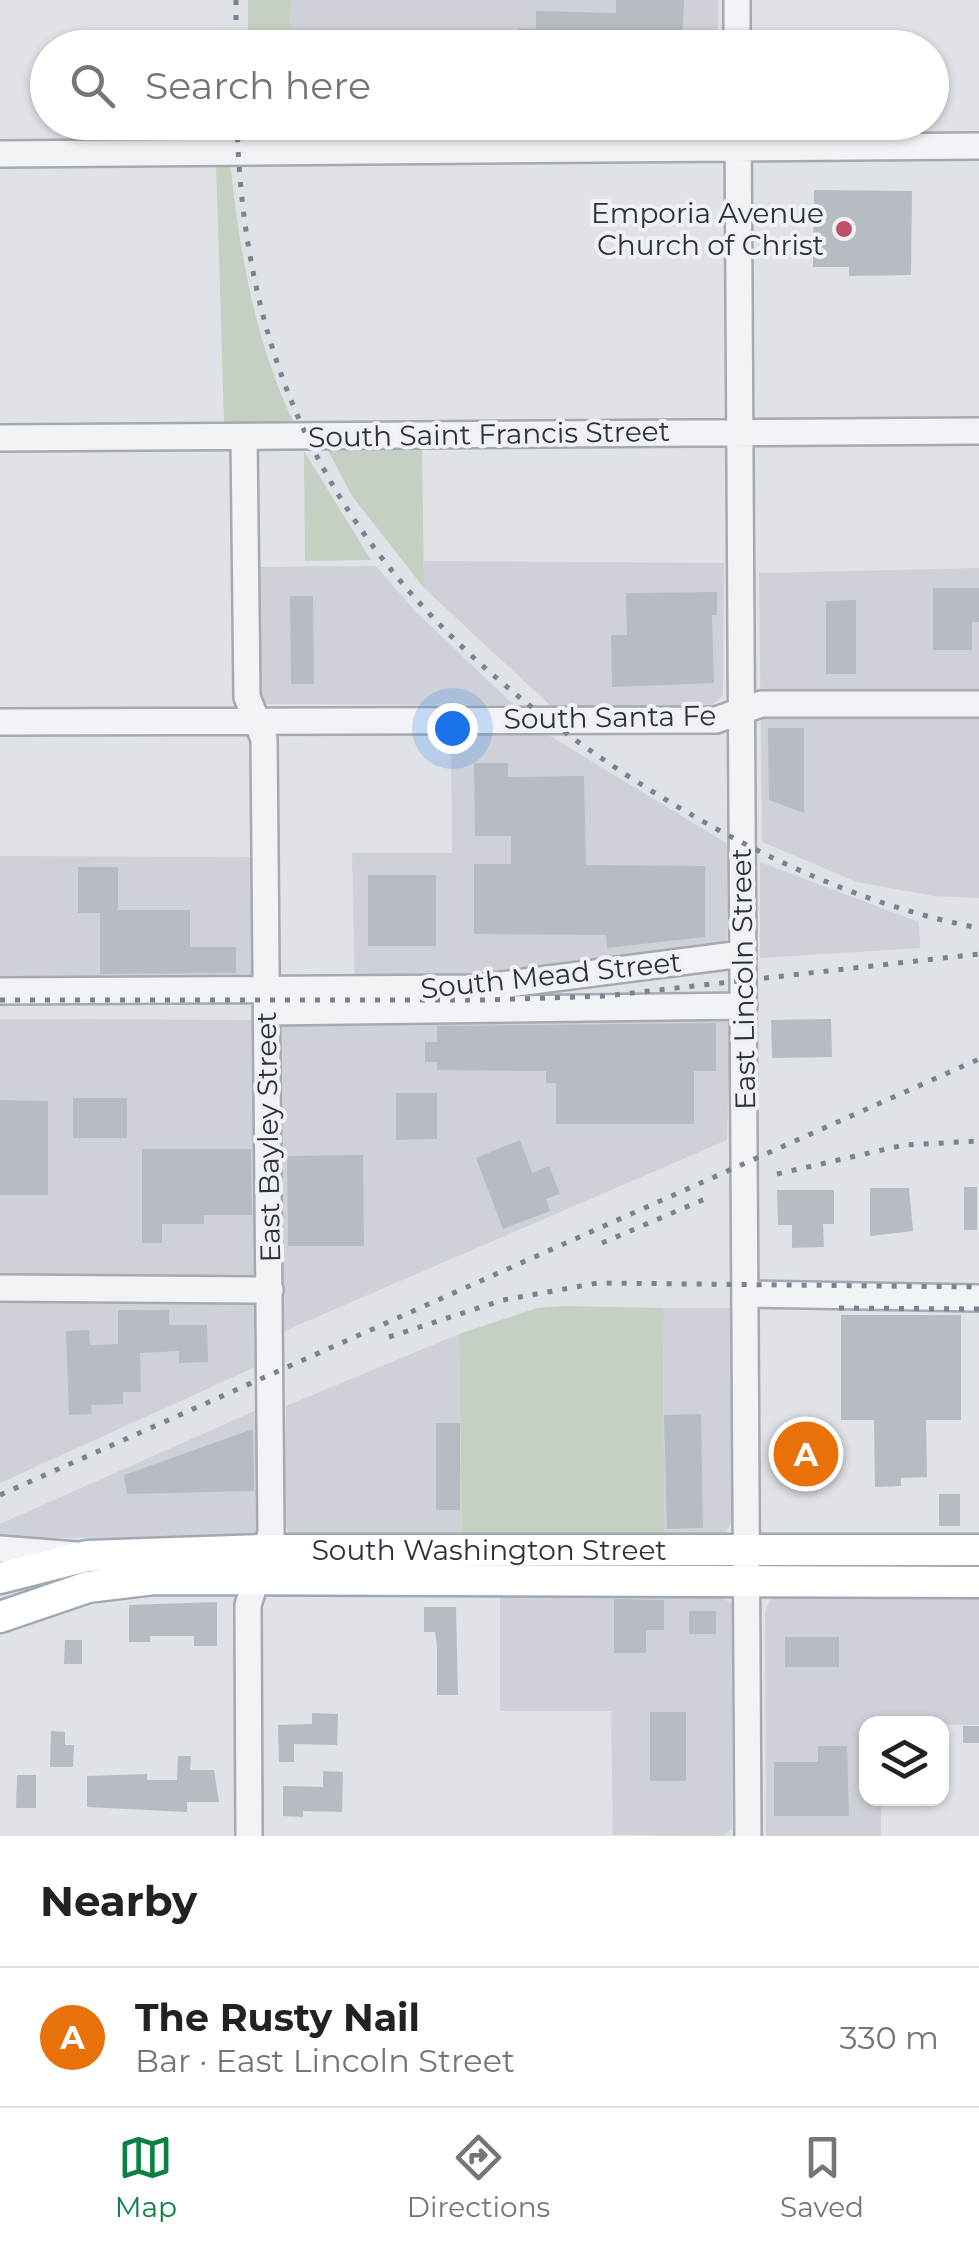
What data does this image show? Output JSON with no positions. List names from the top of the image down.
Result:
{
  "streets": {
    "main road": ["South Washington Street"],
    "street": [
      "South Saint Francis Street",
      "South Santa Fe",
      "South Mead Street",
      "East Lincoln Street",
      "East Bayley Street"
    ]
  },
  "crossings": [
    ["South Saint Francis Street", "East Lincoln Street"],
    ["South Saint Francis Street", "East Bayley Street"],
    ["South Santa Fe", "East Lincoln Street"],
    ["South Santa Fe", "East Bayley Street"],
    ["South Mead Street", "East Lincoln Street"],
    ["South Mead Street", "East Bayley Street"],
    ["East Lincoln Street", "South Washington Street"],
    ["East Bayley Street", "South Washington Street"]
  ],
  "places": ["Emporia Avenue Church of Christ"],
  "page": {
    "search": "Search here",
    "pins": "A",
    "heading": "Nearby",
    "list": [
      {
        "mark": "A",
        "name": "The Rusty Nail",
        "note": "Bar · East Lincoln Street",
        "value": "330 m"
      }
    ],
    "nav": ["Map", "Directions", "Saved"]
  }
}
